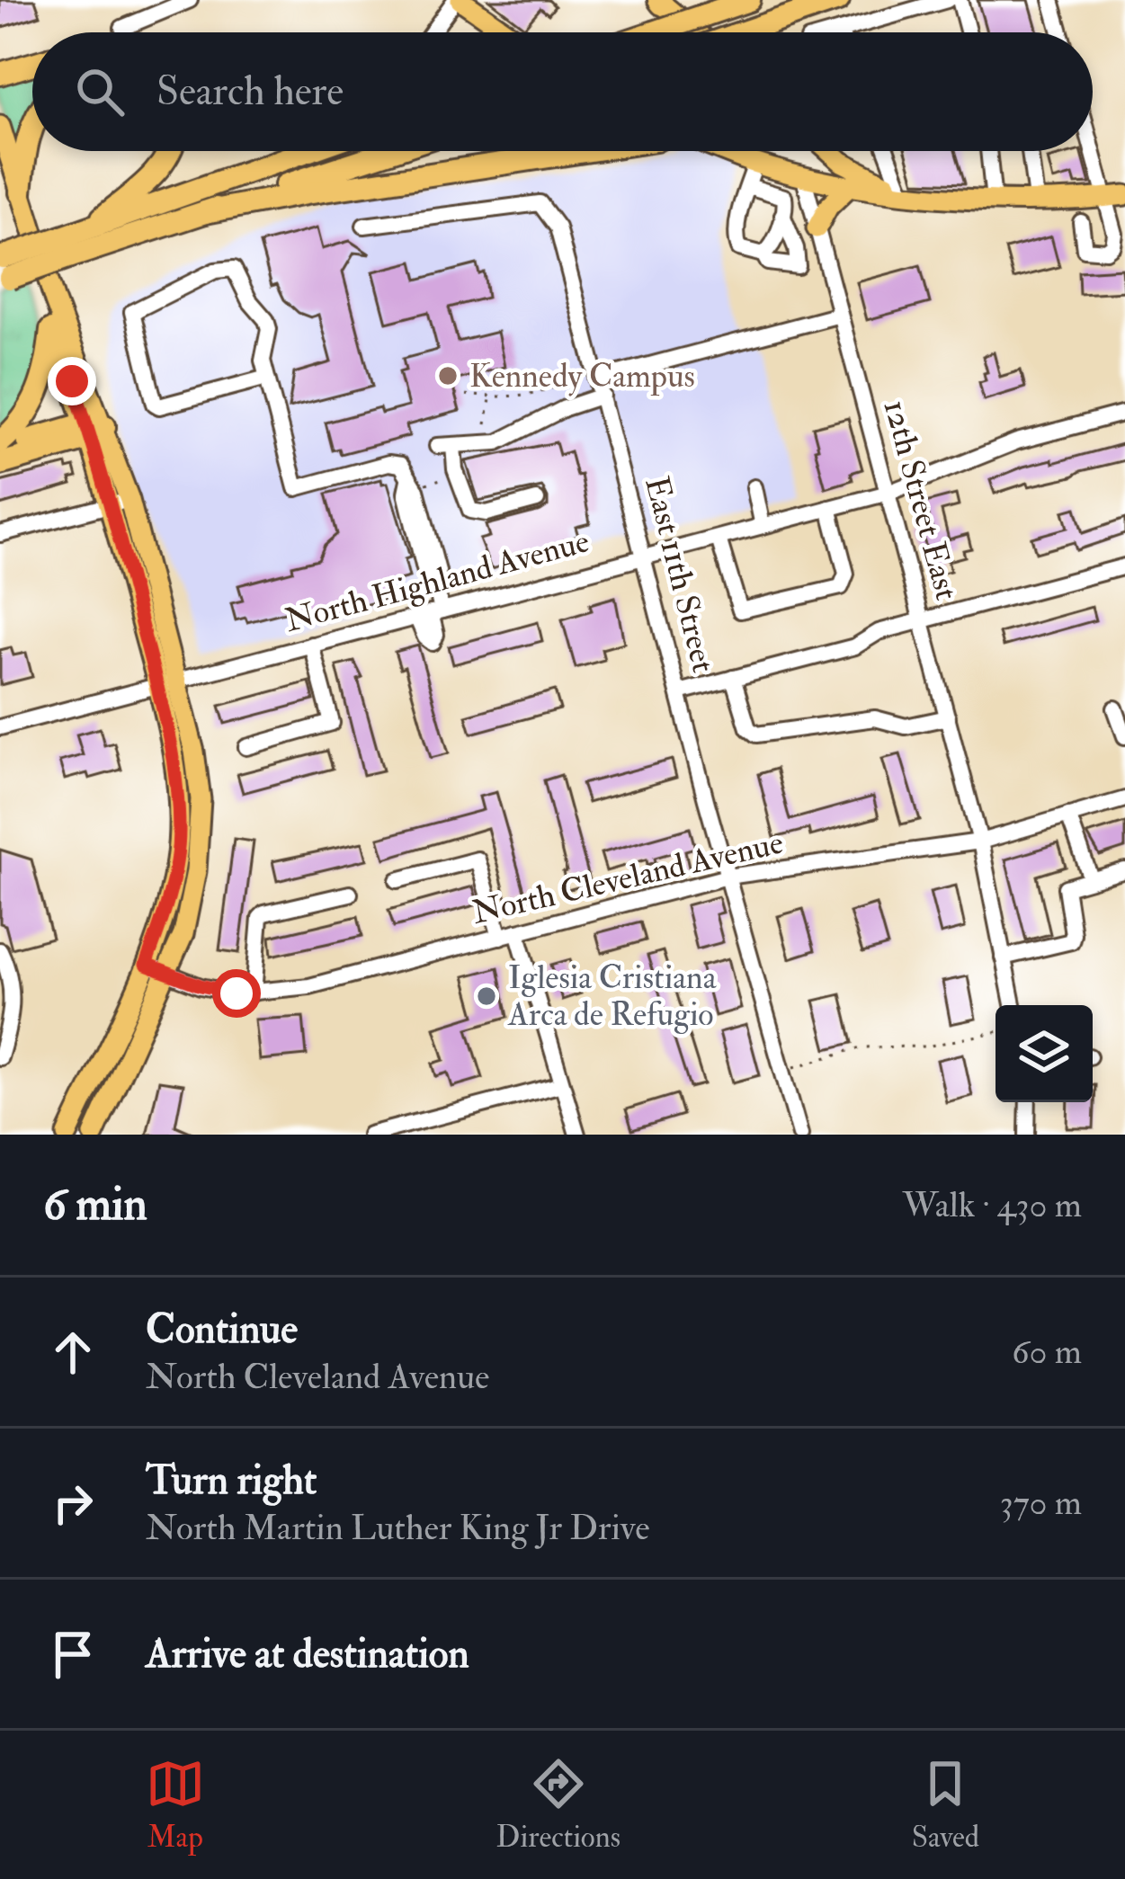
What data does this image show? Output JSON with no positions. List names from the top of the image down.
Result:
{
  "streets": {
    "street": [
      "12th Street East",
      "East 11th Street",
      "North Highland Avenue",
      "North Cleveland Avenue"
    ]
  },
  "crossings": [
    ["12th Street East", "North Highland Avenue"],
    ["12th Street East", "North Cleveland Avenue"],
    ["East 11th Street", "North Highland Avenue"],
    ["East 11th Street", "North Cleveland Avenue"]
  ],
  "places": ["Kennedy Campus", "Iglesia Cristiana Arca de Refugio"],
  "page": {
    "search": "Search here",
    "heading": ["6 min", "Walk · 430 m"],
    "list": [
      ["Continue", "North Cleveland Avenue", "60 m"],
      ["Turn right", "North Martin Luther King Jr Drive", "370 m"],
      "Arrive at destination"
    ],
    "nav": ["Map", "Directions", "Saved"]
  }
}
